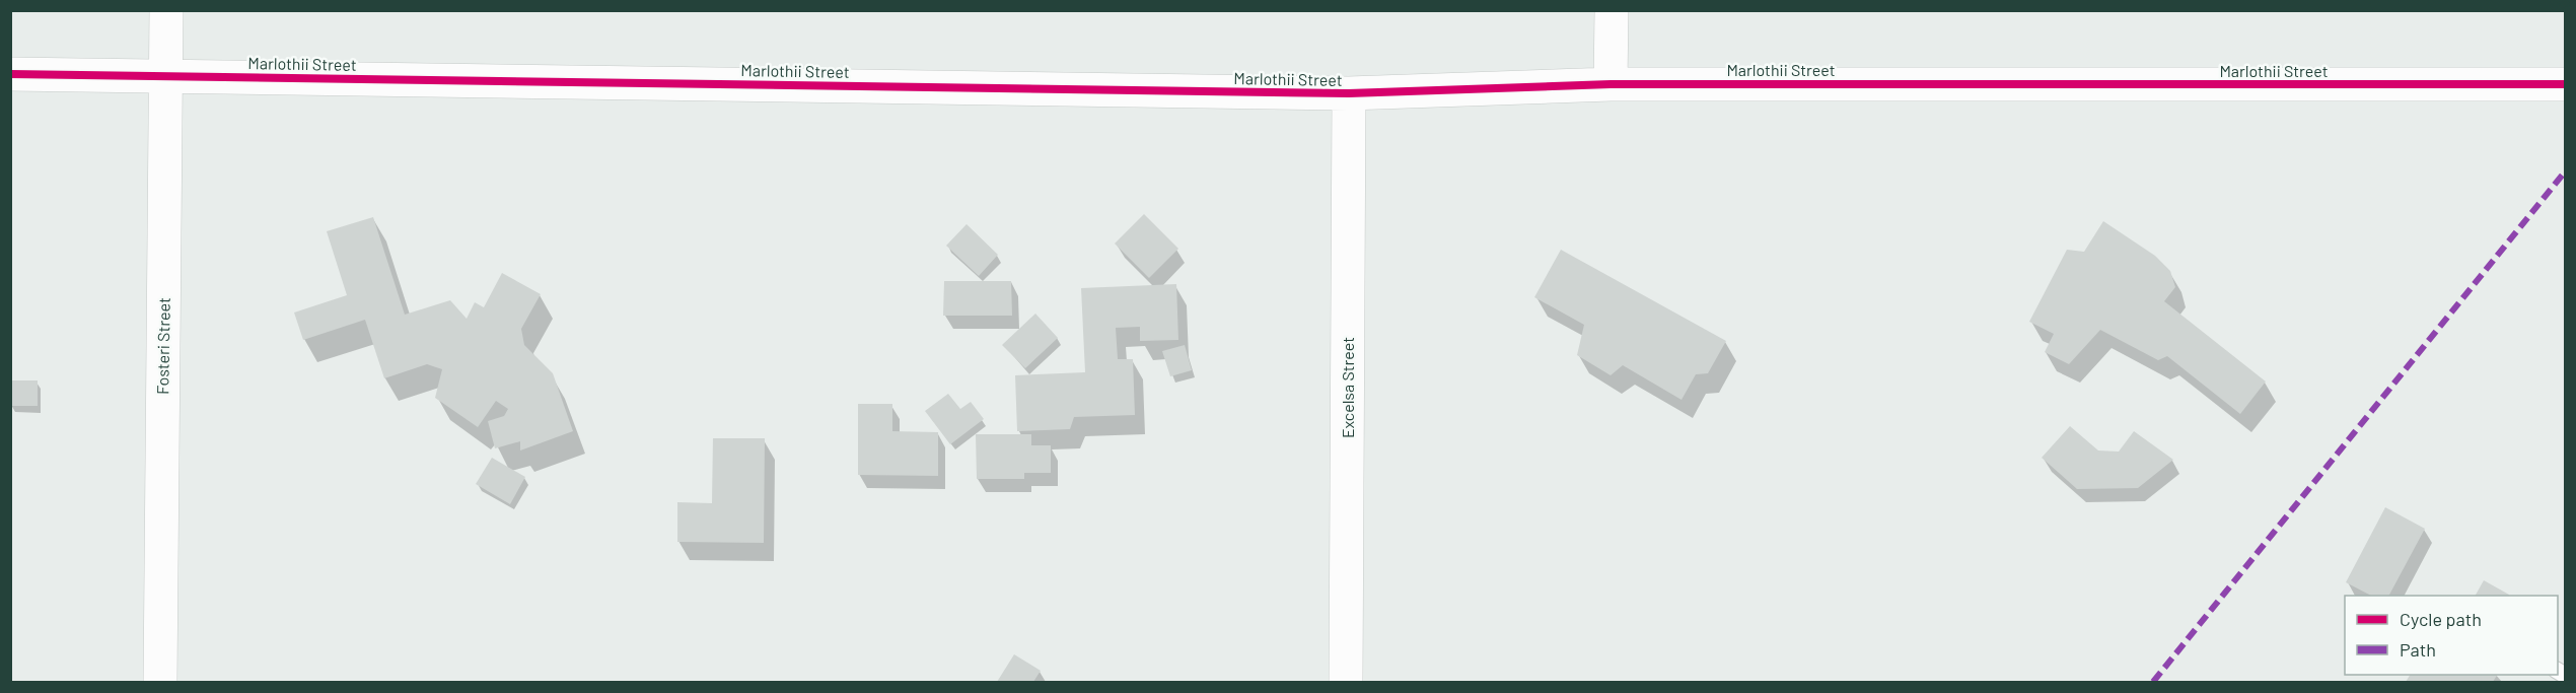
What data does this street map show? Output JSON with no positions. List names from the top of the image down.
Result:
{
  "streets": {
    "street": ["Marlothii Street", "Fosteri Street", "Excelsa Street"]
  },
  "crossings": [
    ["Marlothii Street", "Fosteri Street"],
    ["Marlothii Street", "Excelsa Street"]
  ],
  "legend": ["Cycle path", "Path"]
}
